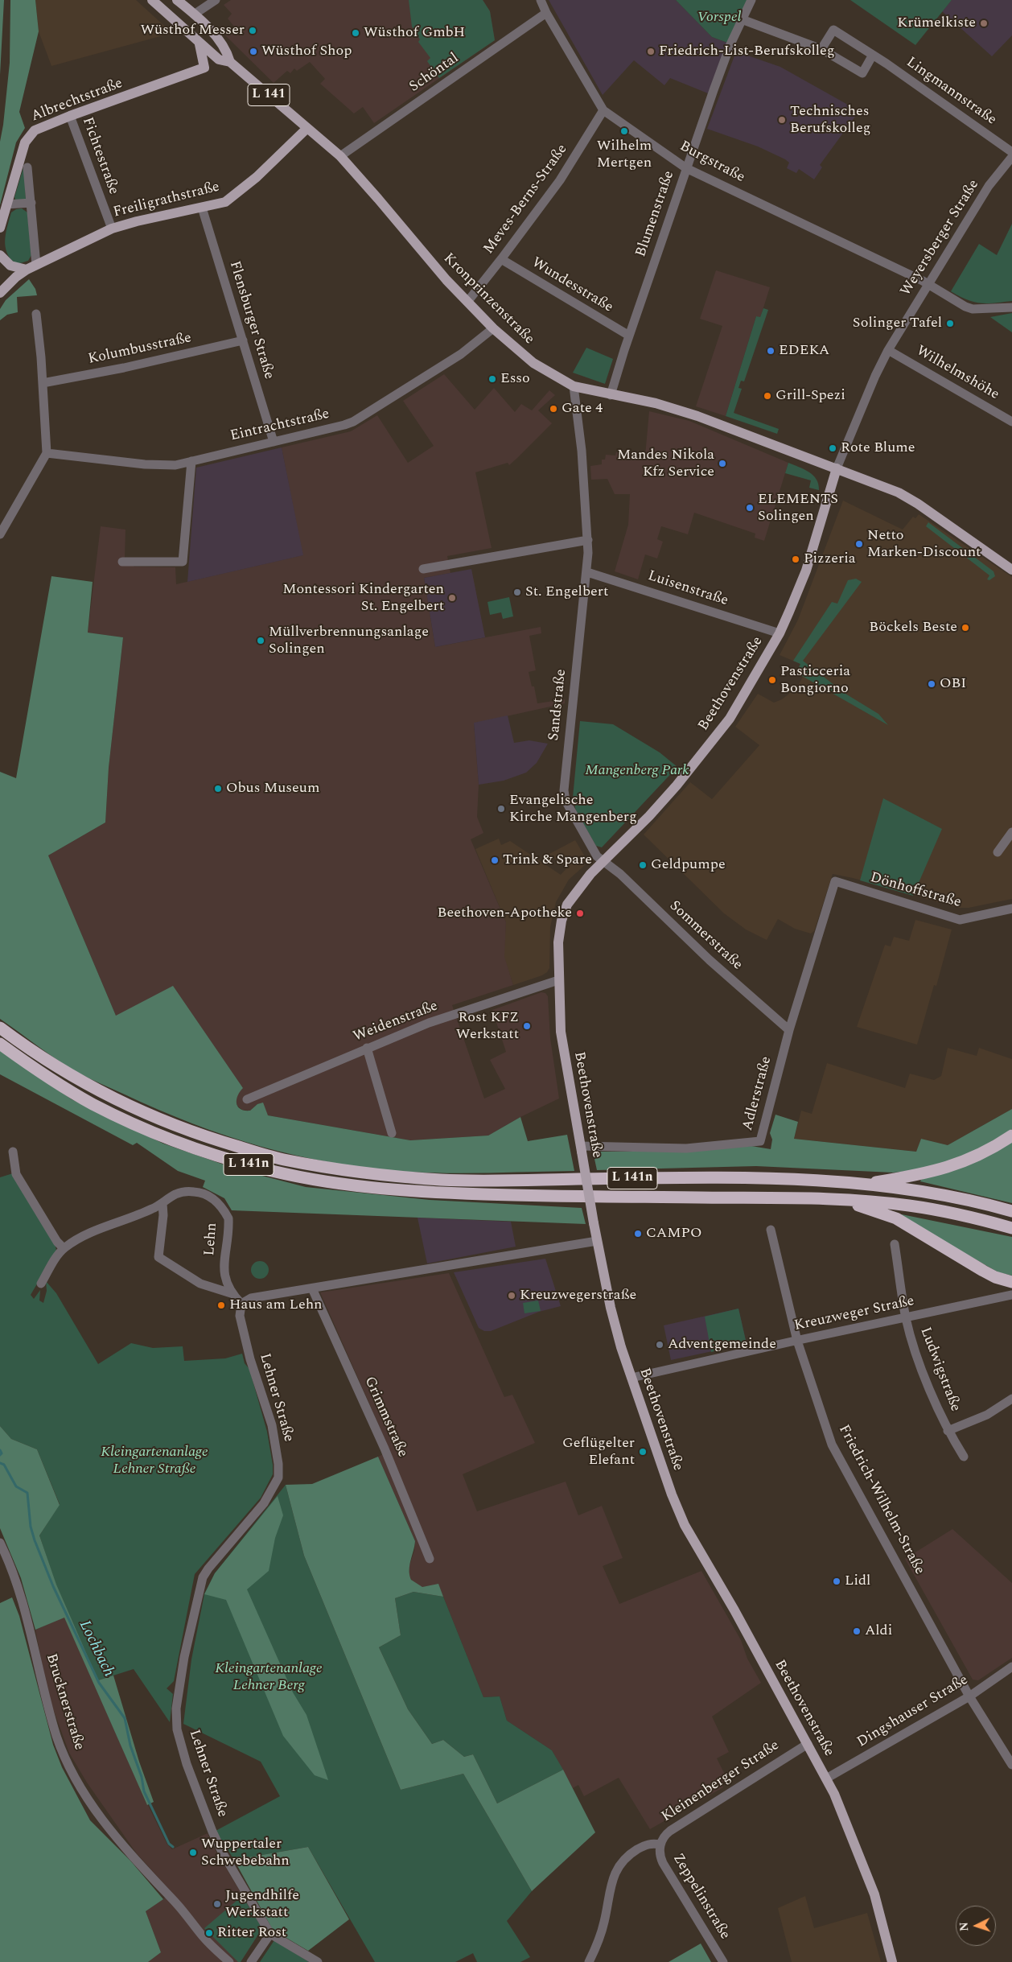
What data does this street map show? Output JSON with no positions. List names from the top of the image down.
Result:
{
  "streets": {
    "highway": ["L 141n"],
    "main road": [
      "L 141",
      "Albrechtstraße",
      "Freiligrathstraße",
      "Kronprinzenstraße",
      "Beethovenstraße"
    ],
    "street": [
      "Schöntal",
      "Lingmannstraße",
      "Fichtestraße",
      "Burgstraße",
      "Meves-Berns-Straße",
      "Blumenstraße",
      "Weyersberger Straße",
      "Wundesstraße",
      "Flensburger Straße",
      "Kolumbusstraße",
      "Wilhelmshöhe",
      "Eintrachtstraße",
      "Luisenstraße",
      "Sandstraße",
      "Dönhoffstraße",
      "Sommerstraße",
      "Weidenstraße",
      "Adlerstraße",
      "Lehn",
      "Kreuzweger Straße",
      "Ludwigstraße",
      "Lehner Straße",
      "Grimmstraße",
      "Friedrich-Wilhelm-Straße",
      "Brucknerstraße",
      "Dingshauser Straße",
      "Kleinenberger Straße",
      "Zeppelinstraße"
    ]
  },
  "crossings": [
    ["Schöntal", "Burgstraße"],
    ["Schöntal", "Kronprinzenstraße"],
    ["Albrechtstraße", "Fichtestraße"],
    ["Albrechtstraße", "Kronprinzenstraße"],
    ["Fichtestraße", "Freiligrathstraße"],
    ["Burgstraße", "Meves-Berns-Straße"],
    ["Burgstraße", "Blumenstraße"],
    ["Burgstraße", "Weyersberger Straße"],
    ["Meves-Berns-Straße", "Wundesstraße"],
    ["Meves-Berns-Straße", "Kronprinzenstraße"],
    ["Freiligrathstraße", "Kronprinzenstraße"],
    ["Freiligrathstraße", "Flensburger Straße"],
    ["Blumenstraße", "Wundesstraße"],
    ["Blumenstraße", "Kronprinzenstraße"],
    ["Weyersberger Straße", "Kronprinzenstraße"],
    ["Weyersberger Straße", "Wilhelmshöhe"],
    ["Weyersberger Straße", "Beethovenstraße"],
    ["Kronprinzenstraße", "Eintrachtstraße"],
    ["Kronprinzenstraße", "Beethovenstraße"],
    ["Kronprinzenstraße", "Sandstraße"],
    ["Flensburger Straße", "Kolumbusstraße"],
    ["Flensburger Straße", "Eintrachtstraße"],
    ["Luisenstraße", "Beethovenstraße"],
    ["Luisenstraße", "Sandstraße"],
    ["Beethovenstraße", "Sandstraße"],
    ["Beethovenstraße", "Sommerstraße"],
    ["Beethovenstraße", "Weidenstraße"],
    ["Beethovenstraße", "Adlerstraße"],
    ["Beethovenstraße", "Kreuzweger Straße"],
    ["Beethovenstraße", "Dingshauser Straße"],
    ["Beethovenstraße", "Kleinenberger Straße"],
    ["Sandstraße", "Sommerstraße"],
    ["Dönhoffstraße", "Adlerstraße"],
    ["Sommerstraße", "Adlerstraße"],
    ["Lehn", "Lehner Straße"],
    ["Kreuzweger Straße", "Ludwigstraße"],
    ["Kreuzweger Straße", "Friedrich-Wilhelm-Straße"],
    ["Friedrich-Wilhelm-Straße", "Dingshauser Straße"],
    ["Kleinenberger Straße", "Zeppelinstraße"]
  ],
  "water": ["Lochbach"],
  "parks": [
    "Vorspel",
    "Mangenberg Park",
    "Kleingartenanlage Lehner Straße",
    "Kleingartenanlage Lehner Berg"
  ],
  "places": [
    "Krümelkiste",
    "Wüsthof Messer",
    "Wüsthof GmbH",
    "Wüsthof Shop",
    "Friedrich-List-Berufskolleg",
    "Technisches Berufskolleg",
    "Wilhelm Mertgen",
    "Solinger Tafel",
    "EDEKA",
    "Esso",
    "Grill-Spezi",
    "Gate 4",
    "Rote Blume",
    "Mandes Nikola Kfz Service",
    "ELEMENTS Solingen",
    "Netto Marken-Discount",
    "Pizzeria",
    "St. Engelbert",
    "Montessori Kindergarten St. Engelbert",
    "Böckels Beste",
    "Müllverbrennungsanlage Solingen",
    "Pasticceria Bongiorno",
    "OBI",
    "Obus Museum",
    "Evangelische Kirche Mangenberg",
    "Trink & Spare",
    "Geldpumpe",
    "Beethoven-Apotheke",
    "Rost KFZ Werkstatt",
    "CAMPO",
    "Kreuzwegerstraße",
    "Haus am Lehn",
    "Adventgemeinde",
    "Geflügelter Elefant",
    "Lidl",
    "Aldi",
    "Wuppertaler Schwebebahn",
    "Jugendhilfe Werkstatt",
    "Ritter Rost"
  ],
  "north": "left"
}
